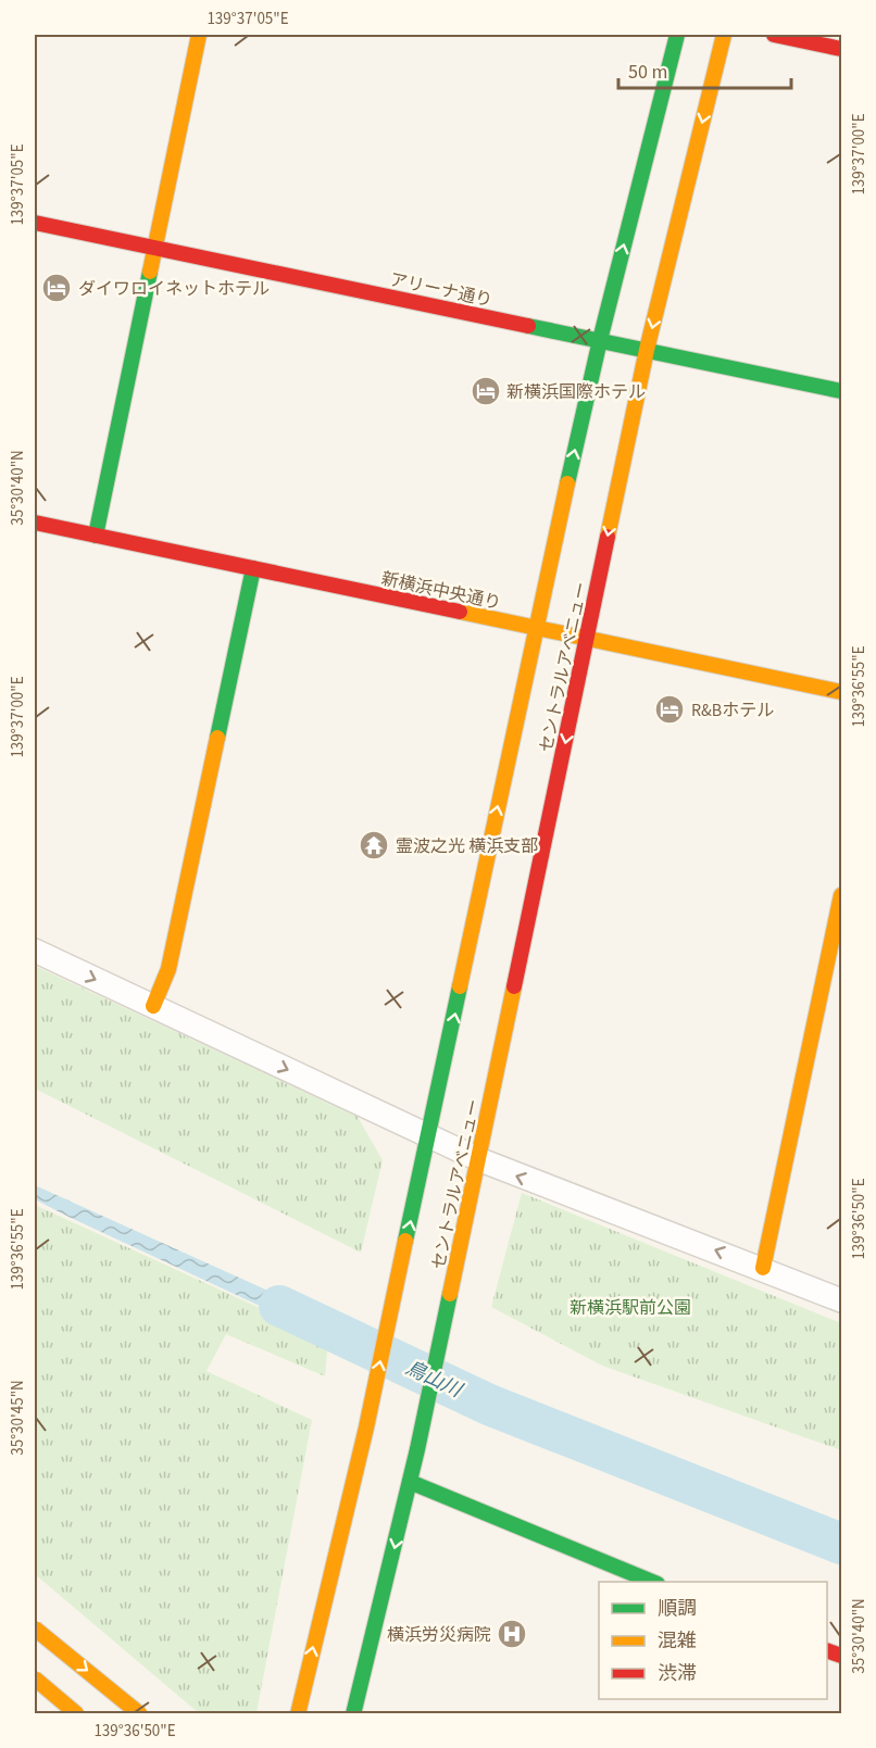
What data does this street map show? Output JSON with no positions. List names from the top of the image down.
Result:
{
  "streets": {
    "street": ["アリーナ通り", "新横浜中央通り", "セントラルアベニュー"]
  },
  "crossings": [
    ["アリーナ通り", "セントラルアベニュー"],
    ["新横浜中央通り", "セントラルアベニュー"]
  ],
  "water": ["鳥山川"],
  "parks": ["新横浜駅前公園"],
  "places": {
    "hotel": ["ダイワロイネットホテル", "新横浜国際ホテル", "R&Bホテル"],
    "temple": ["霊波之光 横浜支部"],
    "hospital": ["横浜労災病院"]
  },
  "legend": ["順調", "混雑", "渋滞"],
  "scale_bar": "50 m",
  "coordinates": [
    "139°37'05\"E",
    "139°37'00\"E",
    "35°30'40\"N",
    "139°36'55\"E",
    "139°36'50\"E",
    "35°30'45\"N"
  ]
}
